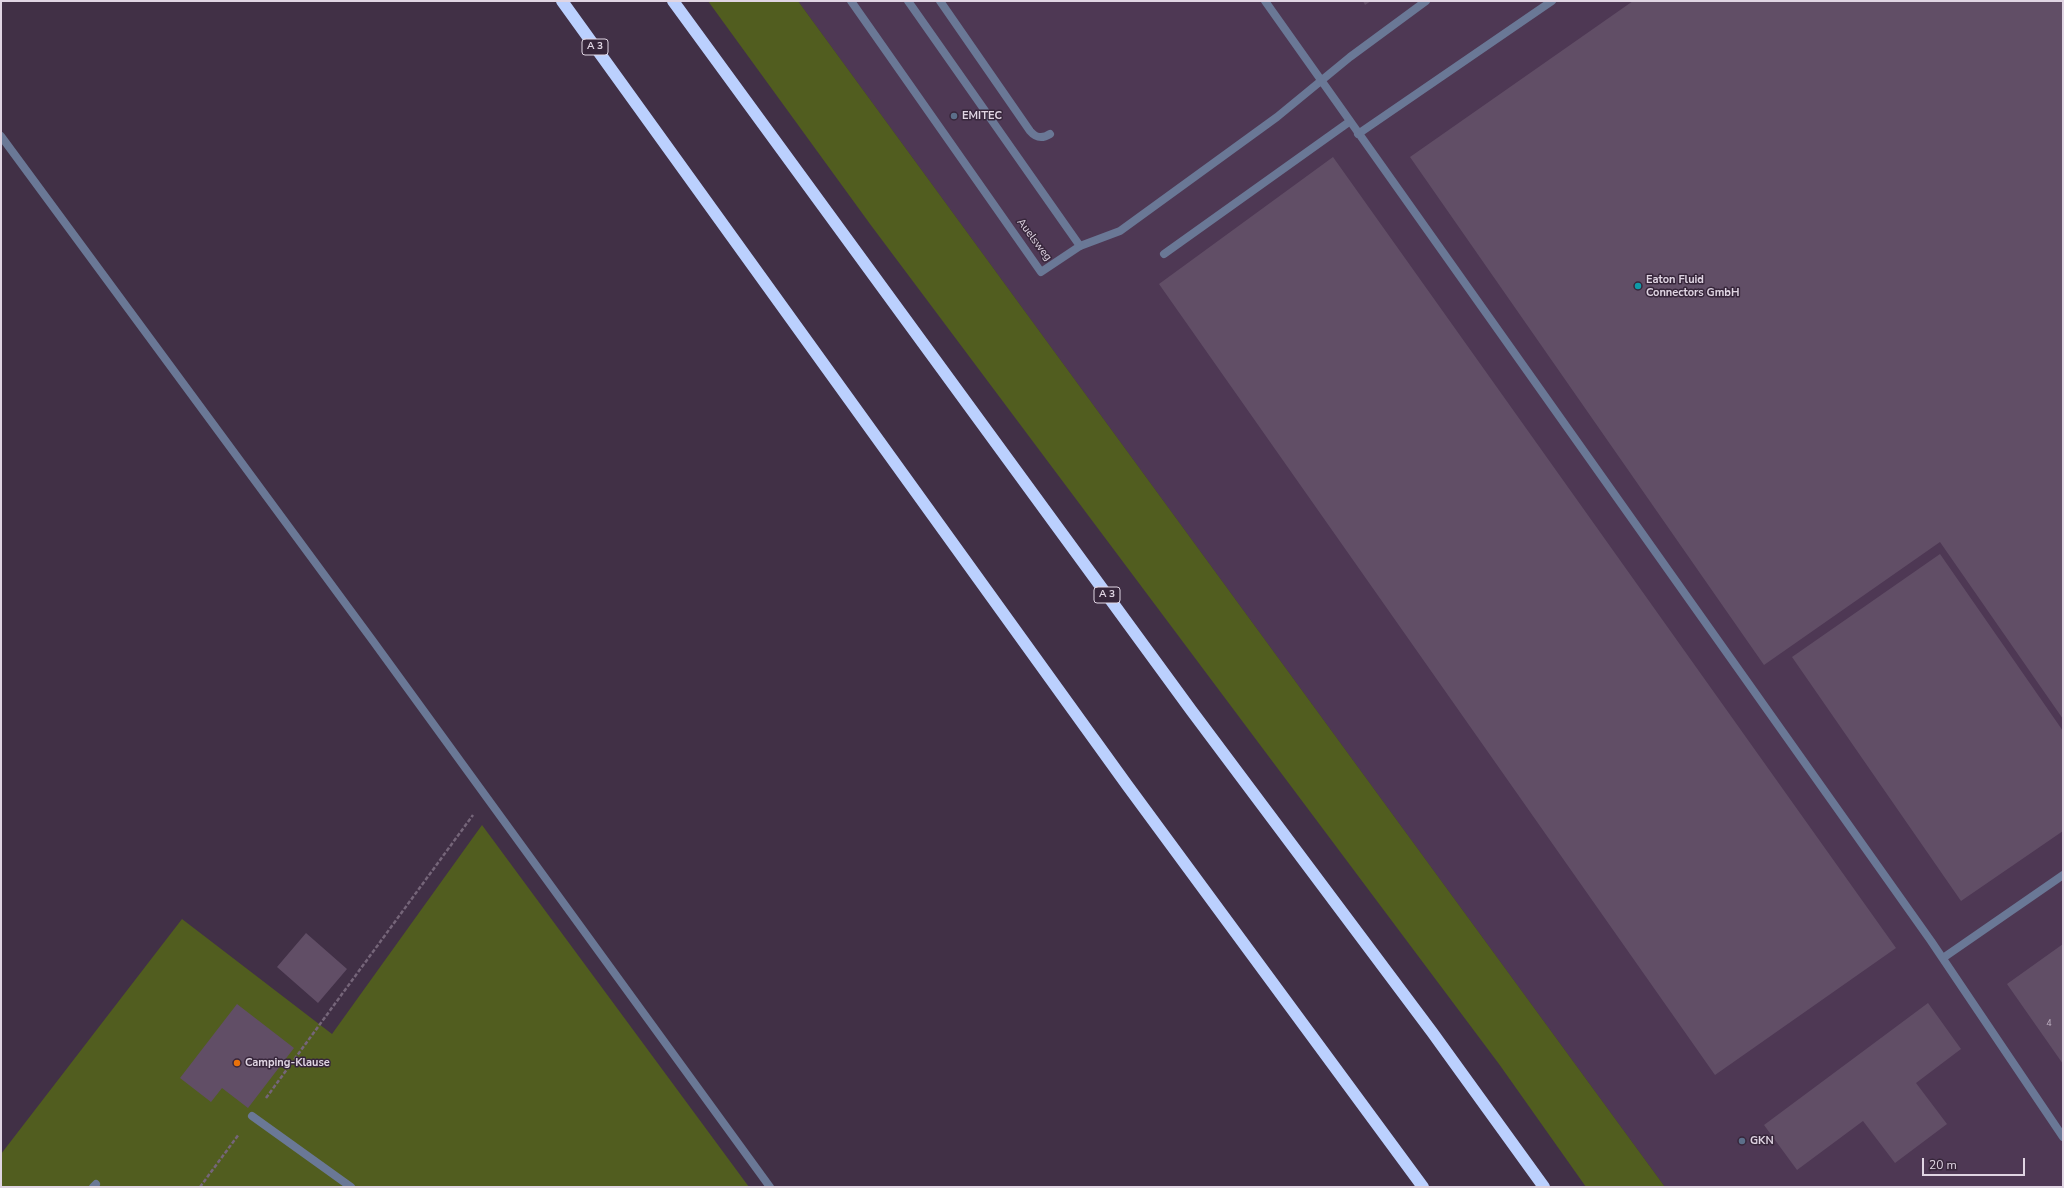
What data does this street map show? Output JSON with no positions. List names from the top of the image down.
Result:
{
  "streets": {
    "highway": ["A 3"],
    "street": ["Auelsweg"]
  },
  "places": [
    "EMITEC",
    "Eaton Fluid Connectors GmbH",
    "Camping-Klause",
    "GKN"
  ],
  "house_numbers": ["4"],
  "scale_bar": "20 m"
}
